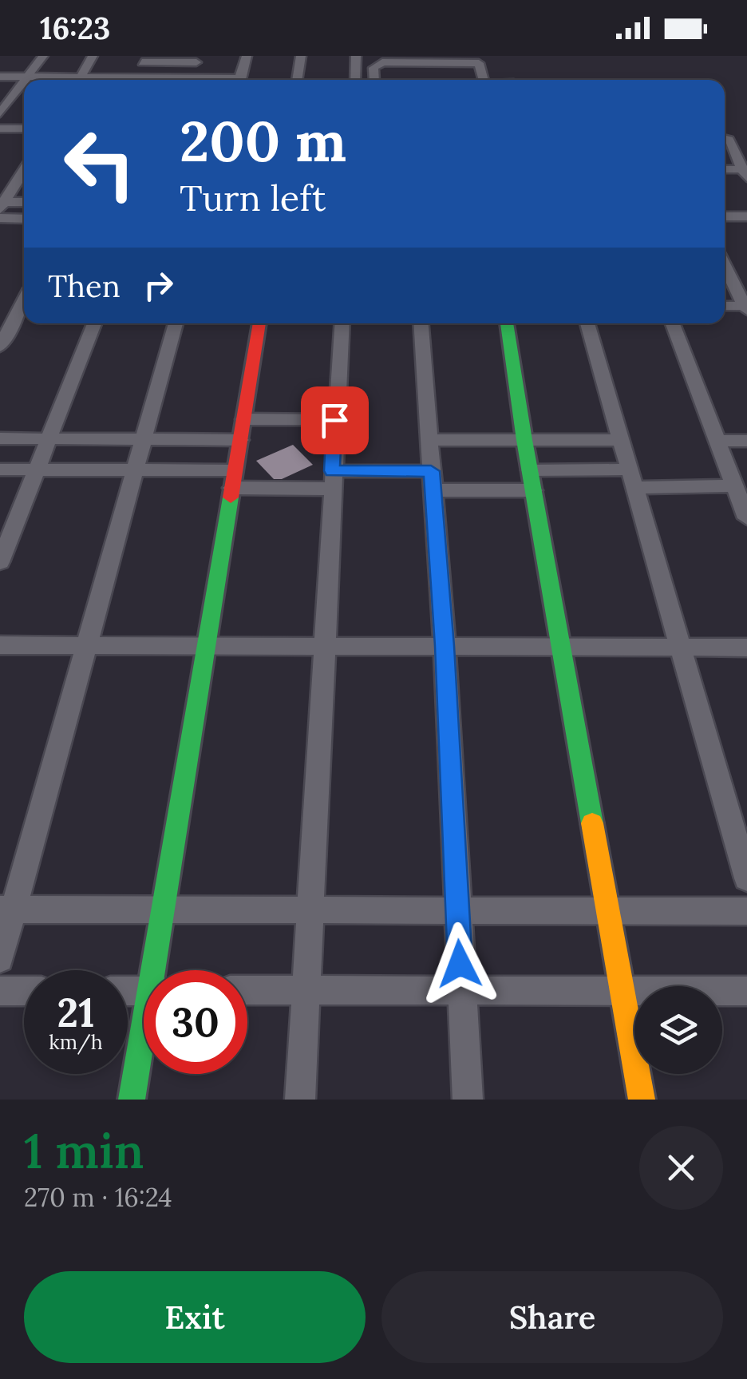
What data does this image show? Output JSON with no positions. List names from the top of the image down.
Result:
{
  "page": {
    "status": "16:23",
    "turn": ["200 m", "Turn left"],
    "then": "Then",
    "speed": "21 km/h",
    "limit": "30",
    "heading": ["1 min", "270 m · 16:24"],
    "buttons": ["Exit", "Share"]
  }
}
